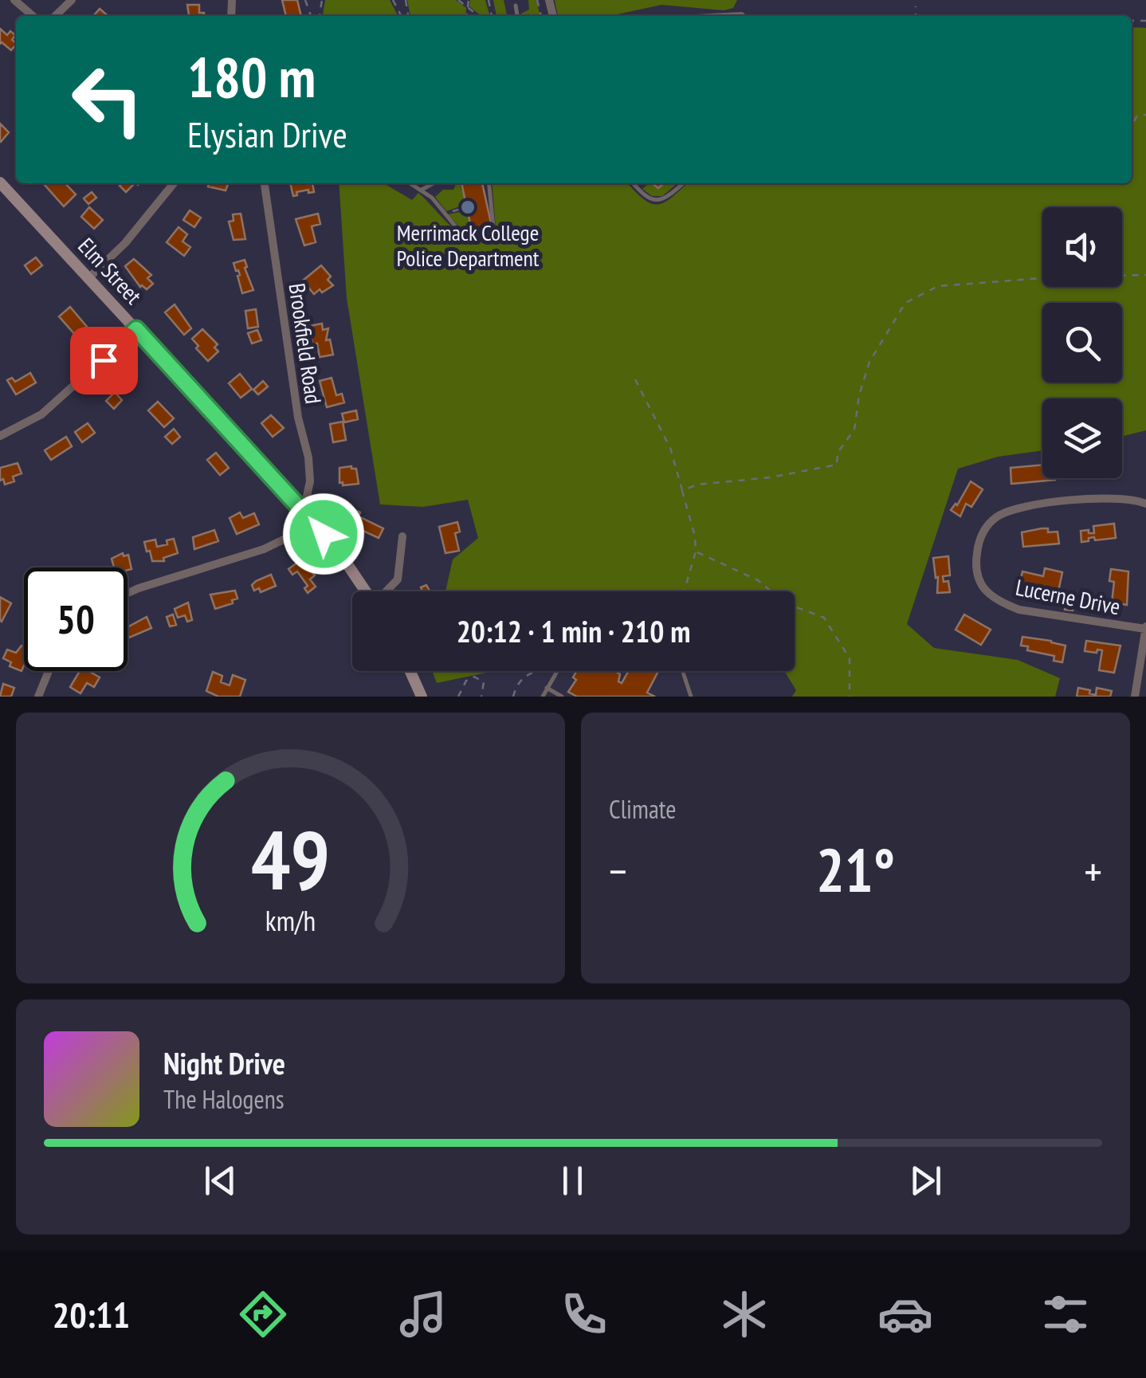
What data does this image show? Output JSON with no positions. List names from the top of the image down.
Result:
{
  "streets": {
    "main road": ["Elm Street"],
    "street": ["Brookfield Road", "Lucerne Drive"]
  },
  "crossings": [
    ["Elm Street", "Brookfield Road"]
  ],
  "places": ["Merrimack College Police Department"],
  "page": {
    "turn": ["180 m", "Elysian Drive"],
    "limit": "50",
    "trip": "20:12 · 1 min · 210 m",
    "tile": "Climate",
    "heat": ["−", "21°", "+"],
    "song": ["Night Drive", "The Halogens"],
    "tabs": "20:11",
    "gauge": ["49", "km/h"]
  }
}
